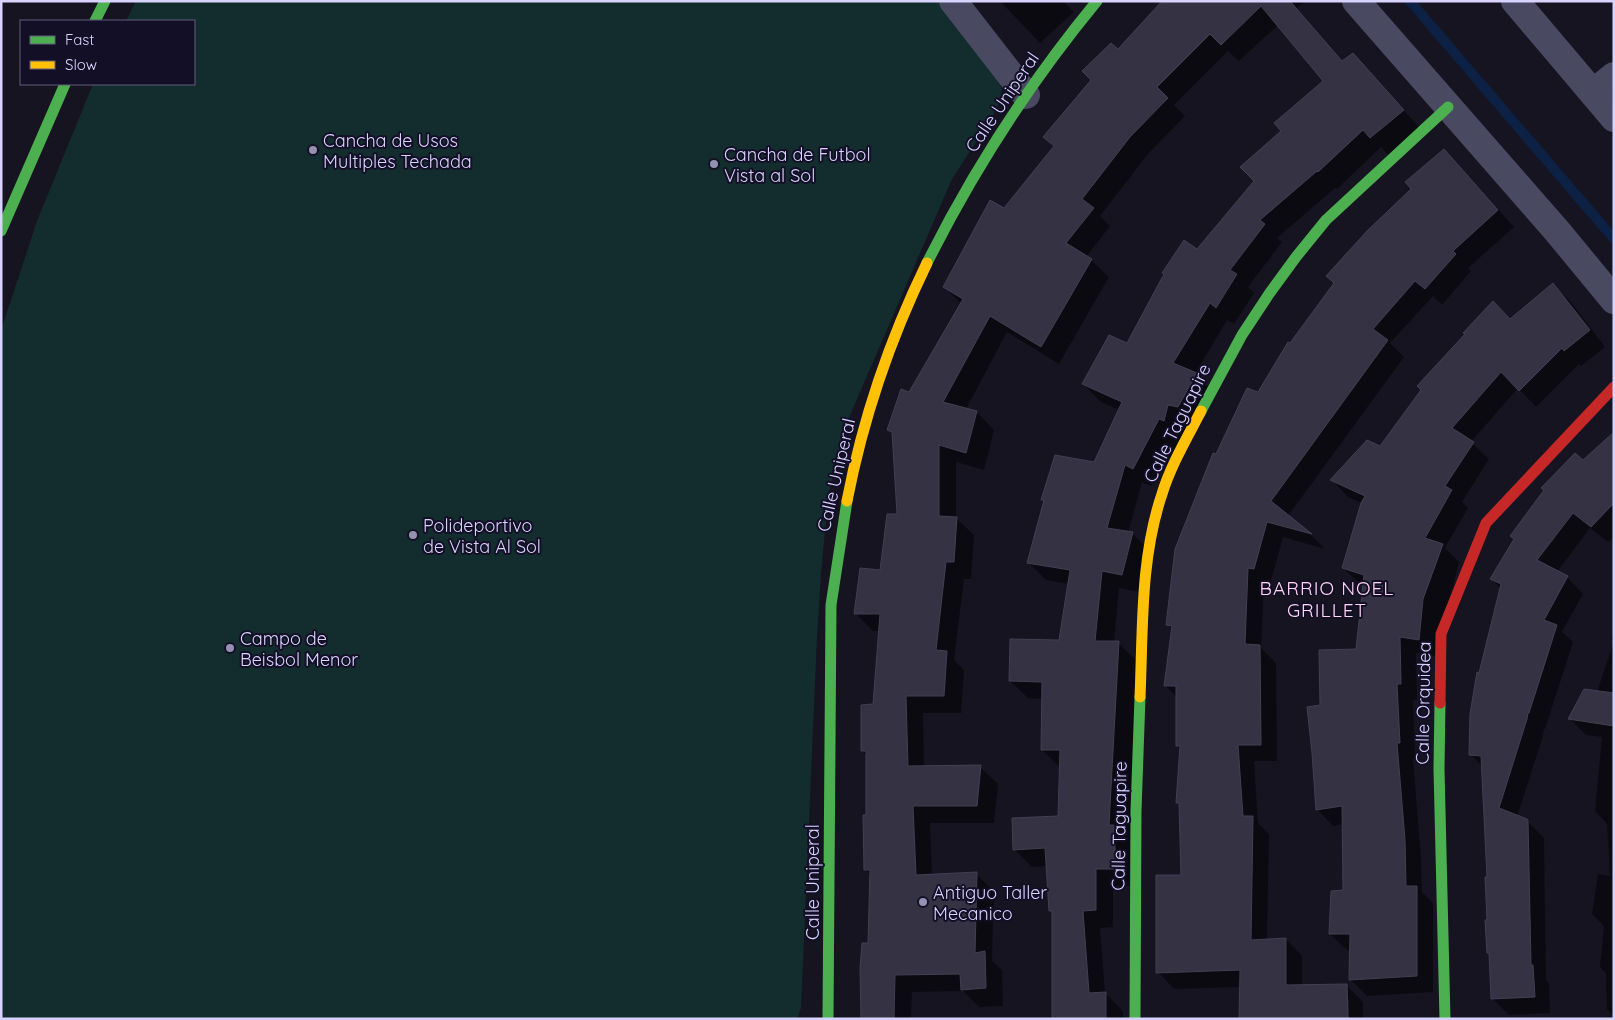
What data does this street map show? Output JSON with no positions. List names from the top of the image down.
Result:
{
  "streets": {
    "street": ["Calle Uniperal", "Calle Taguapire", "Calle Orquidea"]
  },
  "districts": ["BARRIO NOEL GRILLET"],
  "places": [
    "Cancha de Usos Multiples Techada",
    "Cancha de Futbol Vista al Sol",
    "Polideportivo de Vista Al Sol",
    "Campo de Beisbol Menor",
    "Antiguo Taller Mecanico"
  ],
  "legend": ["Fast", "Slow"]
}
